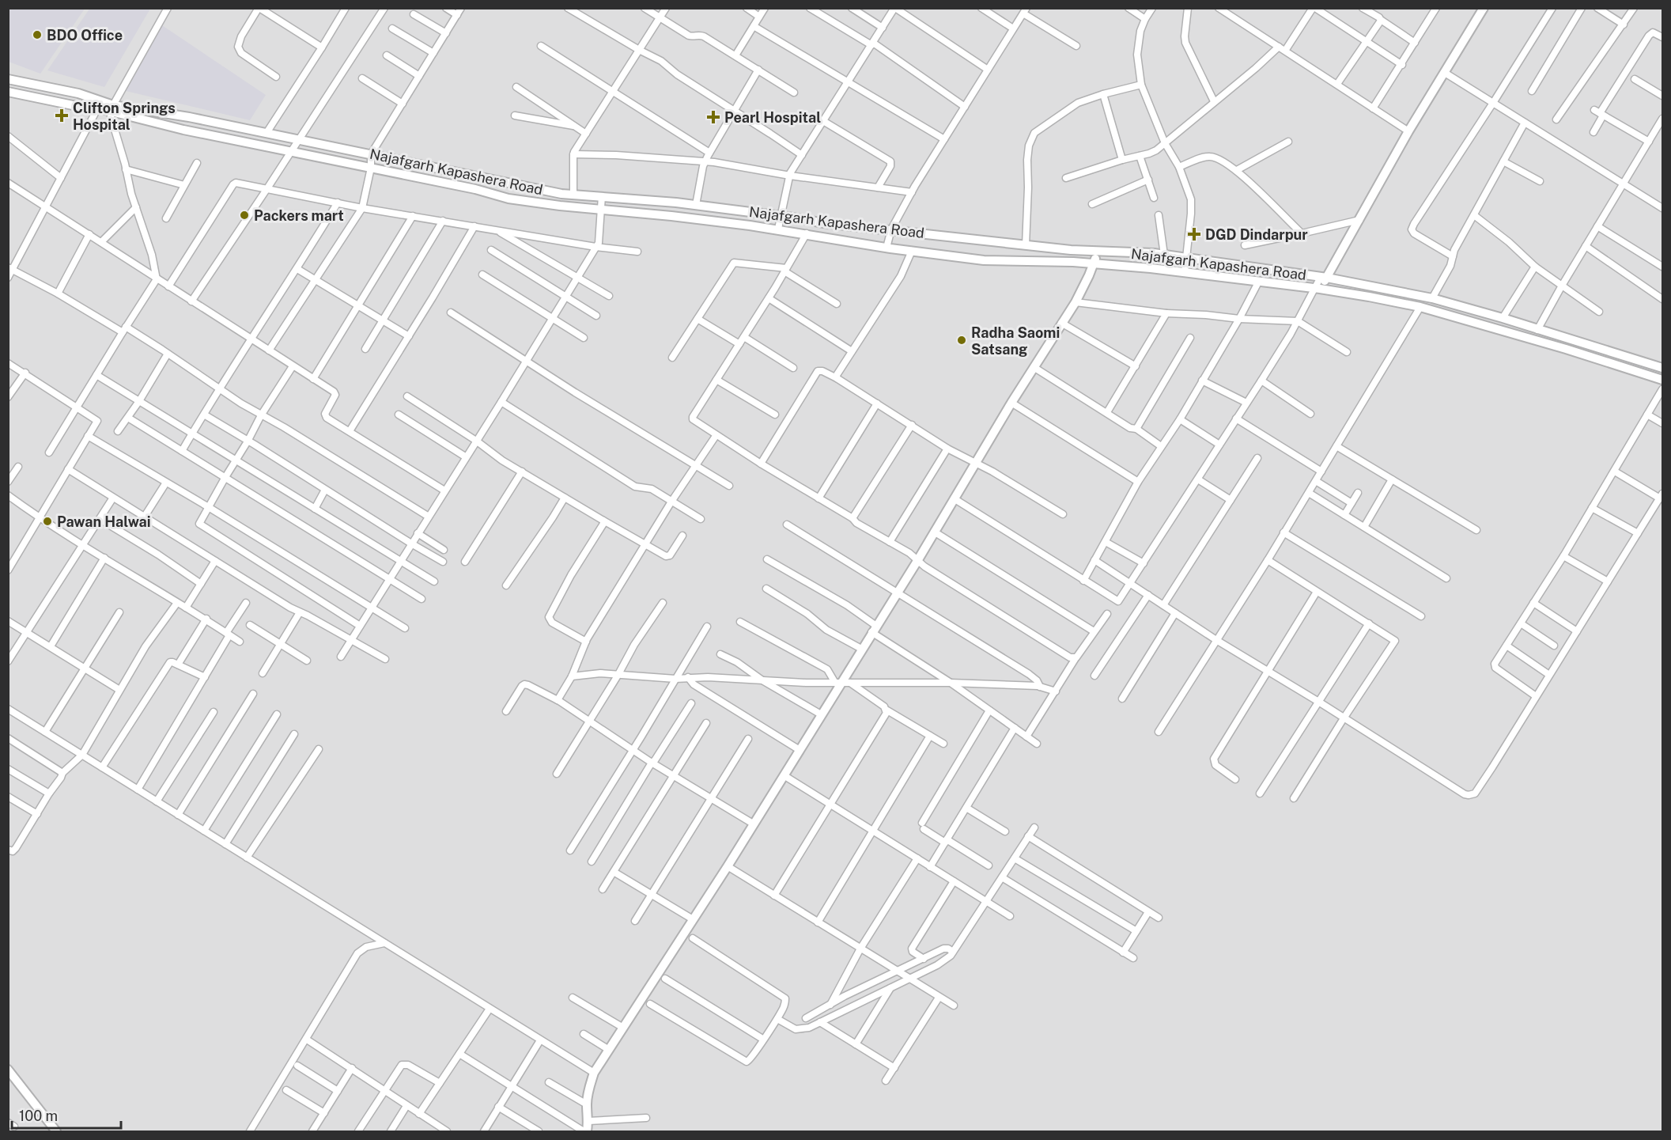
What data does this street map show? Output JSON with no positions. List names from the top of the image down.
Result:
{
  "streets": {
    "main road": ["Najafgarh Kapashera Road"]
  },
  "places": {
    "other": [
      "BDO Office",
      "Packers mart",
      "Radha Saomi Satsang",
      "Pawan Halwai"
    ],
    "health": ["Clifton Springs Hospital", "Pearl Hospital", "DGD Dindarpur"]
  },
  "scale_bar": "100 m"
}
